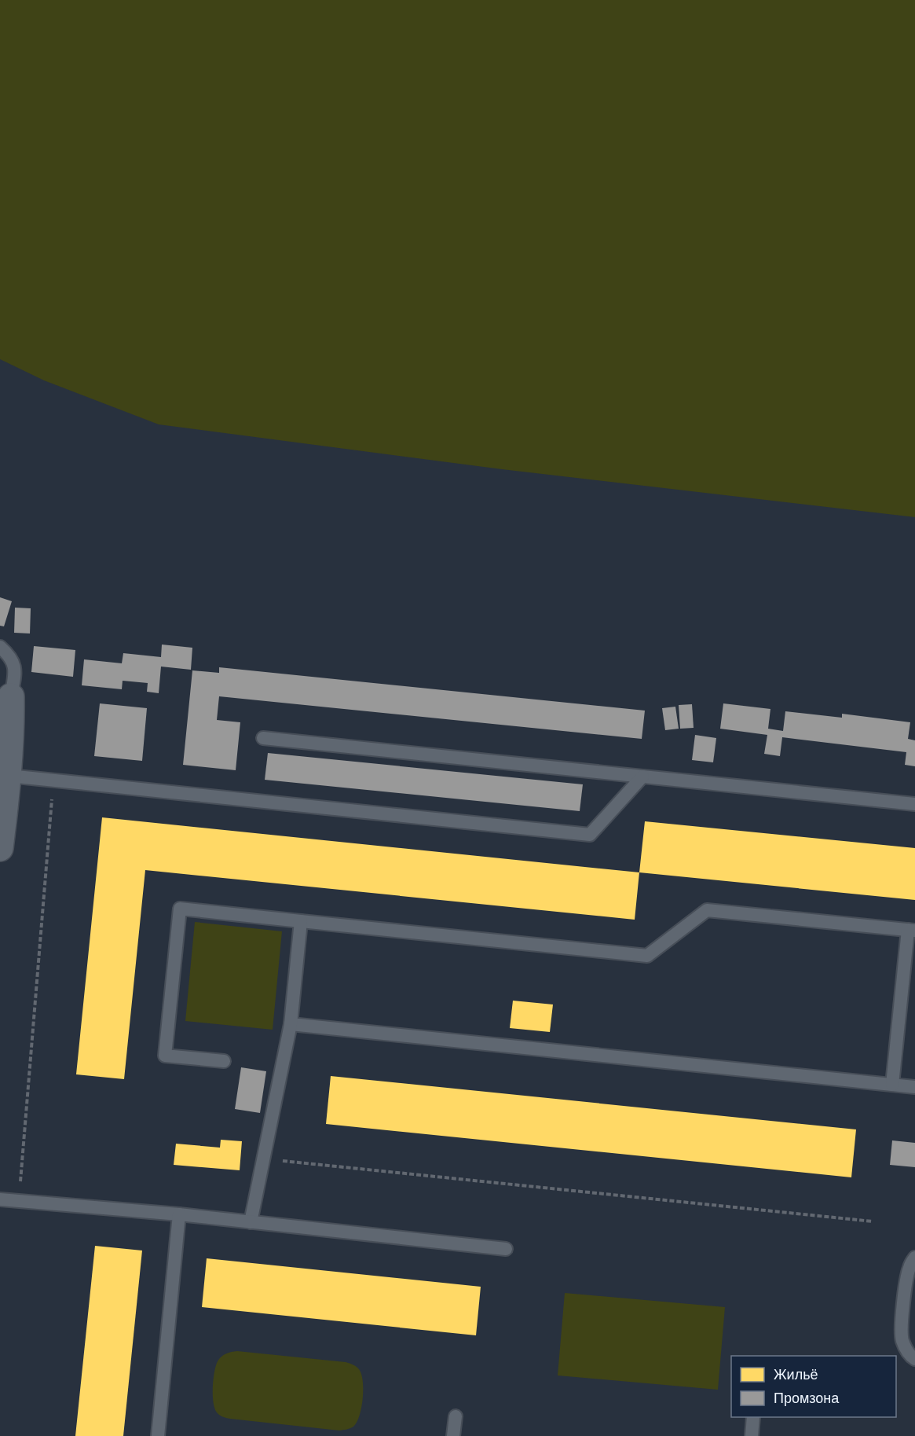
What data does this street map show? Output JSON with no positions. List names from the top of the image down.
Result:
{
  "legend": ["Жильё", "Промзона"]
}
